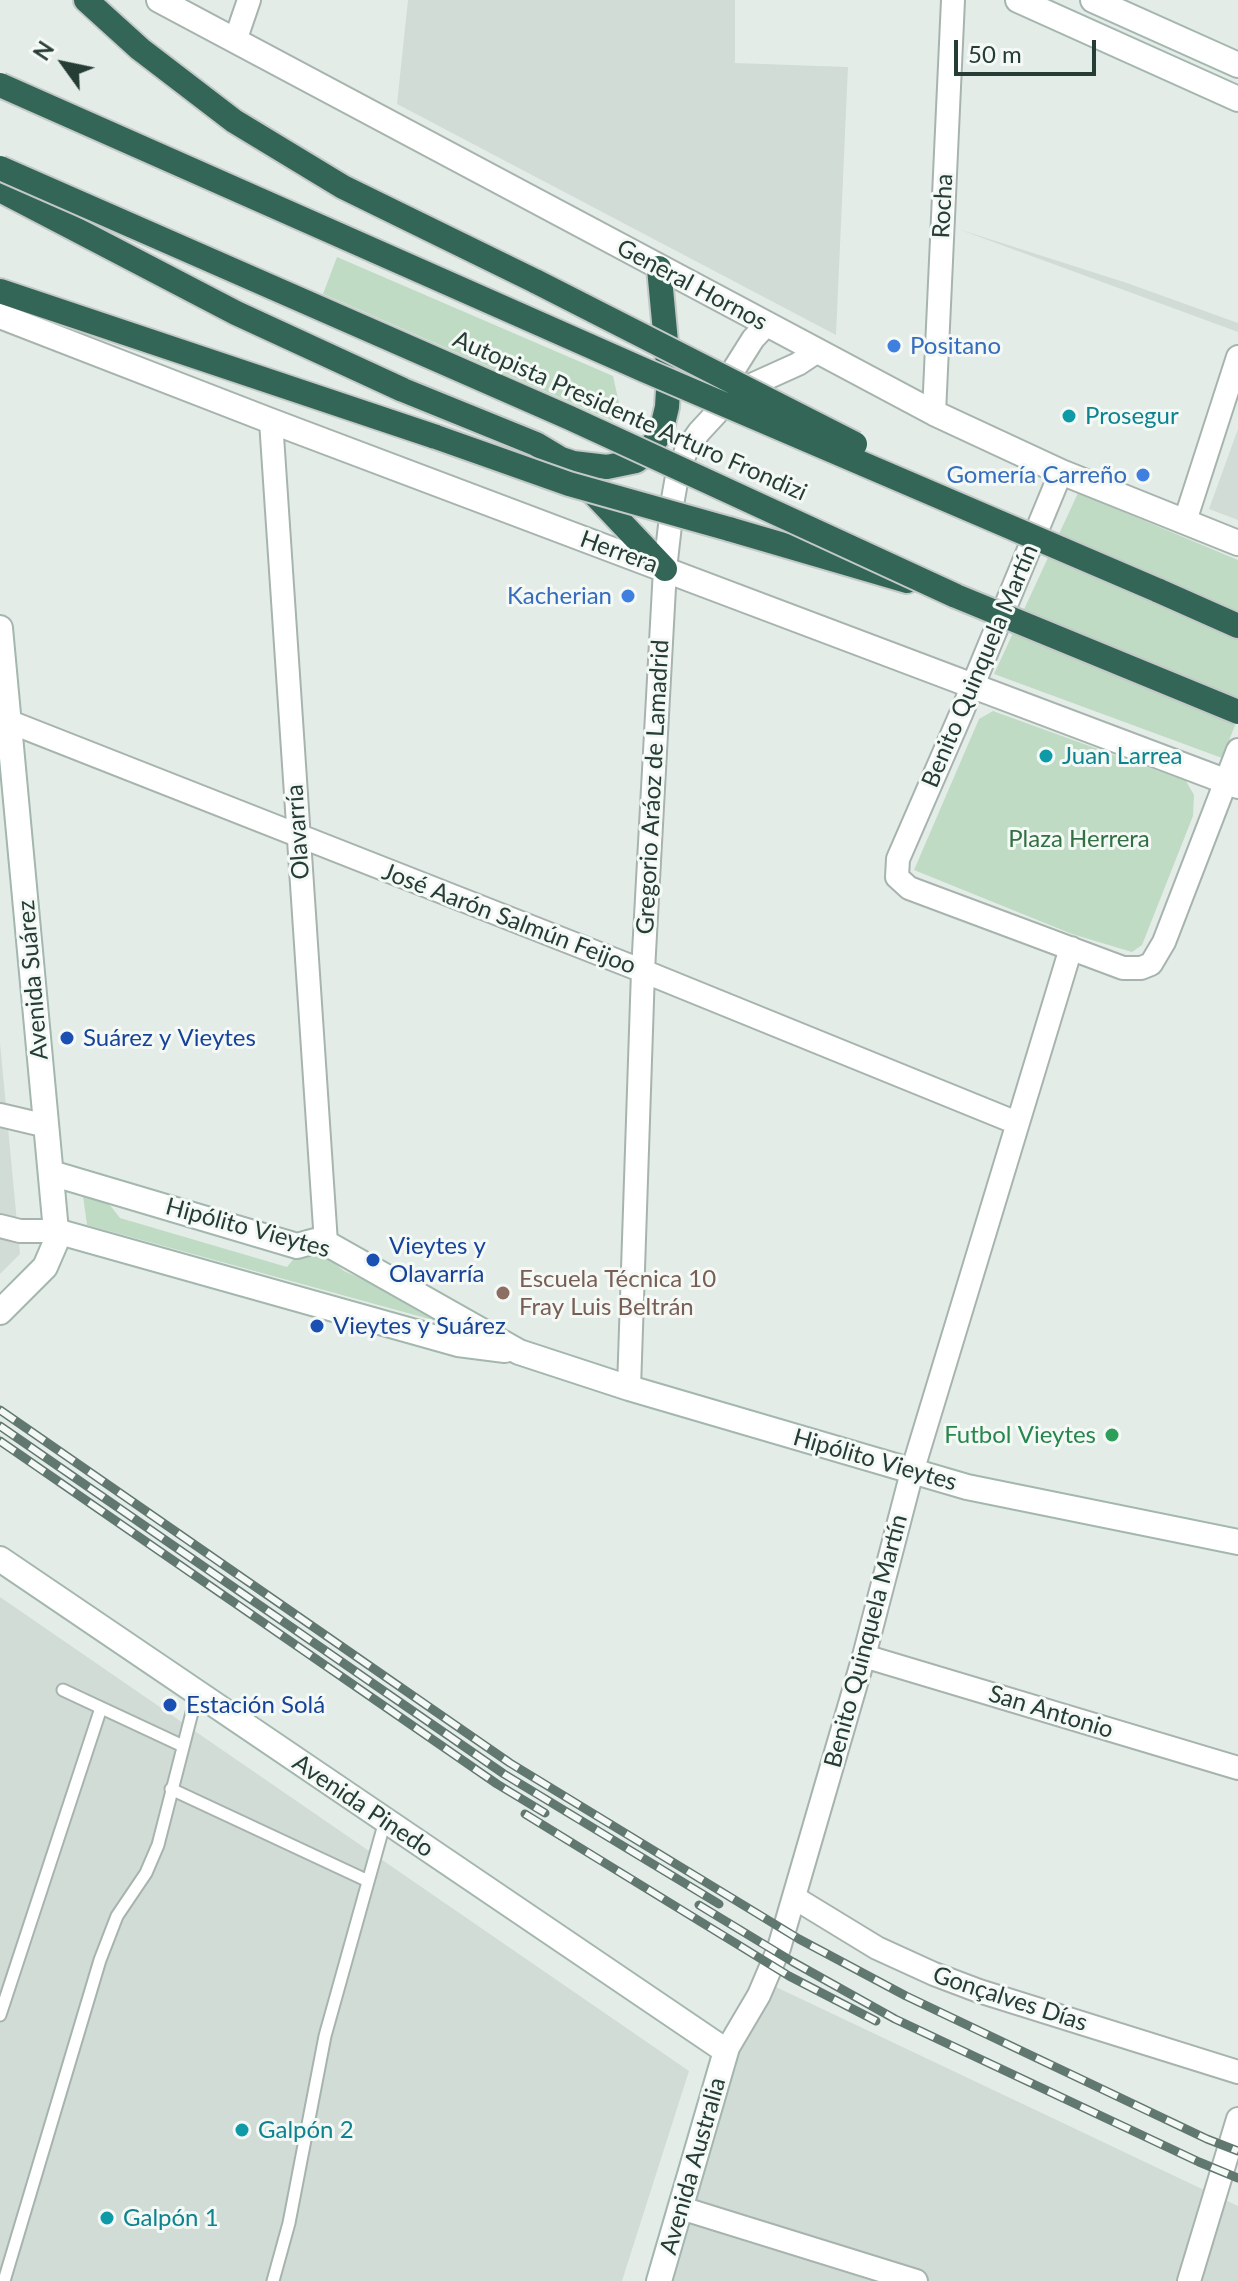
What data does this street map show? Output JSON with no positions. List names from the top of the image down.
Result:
{
  "streets": {
    "highway": ["Autopista Presidente Arturo Frondizi"],
    "main road": [
      "General Hornos",
      "Herrera",
      "Avenida Suárez",
      "Hipólito Vieytes",
      "Avenida Pinedo",
      "Avenida Australia"
    ],
    "street": [
      "Rocha",
      "Benito Quinquela Martín",
      "Gregorio Aráoz de Lamadrid",
      "Olavarría",
      "José Aarón Salmún Feijoo",
      "San Antonio",
      "Gonçalves Días"
    ]
  },
  "crossings": [
    ["Rocha", "General Hornos"],
    ["General Hornos", "Benito Quinquela Martín"],
    ["General Hornos", "Gregorio Aráoz de Lamadrid"],
    ["Herrera", "Benito Quinquela Martín"],
    ["Herrera", "Gregorio Aráoz de Lamadrid"],
    ["Herrera", "Olavarría"],
    ["Benito Quinquela Martín", "José Aarón Salmún Feijoo"],
    ["Benito Quinquela Martín", "Hipólito Vieytes"],
    ["Benito Quinquela Martín", "San Antonio"],
    ["Benito Quinquela Martín", "Avenida Pinedo"],
    ["Benito Quinquela Martín", "Gonçalves Días"],
    ["Benito Quinquela Martín", "Avenida Australia"],
    ["Gregorio Aráoz de Lamadrid", "José Aarón Salmún Feijoo"],
    ["Gregorio Aráoz de Lamadrid", "Hipólito Vieytes"],
    ["Olavarría", "José Aarón Salmún Feijoo"],
    ["Olavarría", "Hipólito Vieytes"],
    ["José Aarón Salmún Feijoo", "Avenida Suárez"],
    ["Avenida Suárez", "Hipólito Vieytes"],
    ["Avenida Pinedo", "Avenida Australia"]
  ],
  "parks": ["Plaza Herrera"],
  "places": [
    "Positano",
    "Prosegur",
    "Gomería Carreño",
    "Kacherian",
    "Juan Larrea",
    "Suárez y Vieytes",
    "Vieytes y Olavarría",
    "Escuela Técnica 10 Fray Luis Beltrán",
    "Vieytes y Suárez",
    "Futbol Vieytes",
    "Estación Solá",
    "Galpón 2",
    "Galpón 1"
  ],
  "scale_bar": "50 m",
  "north": "top left"
}
